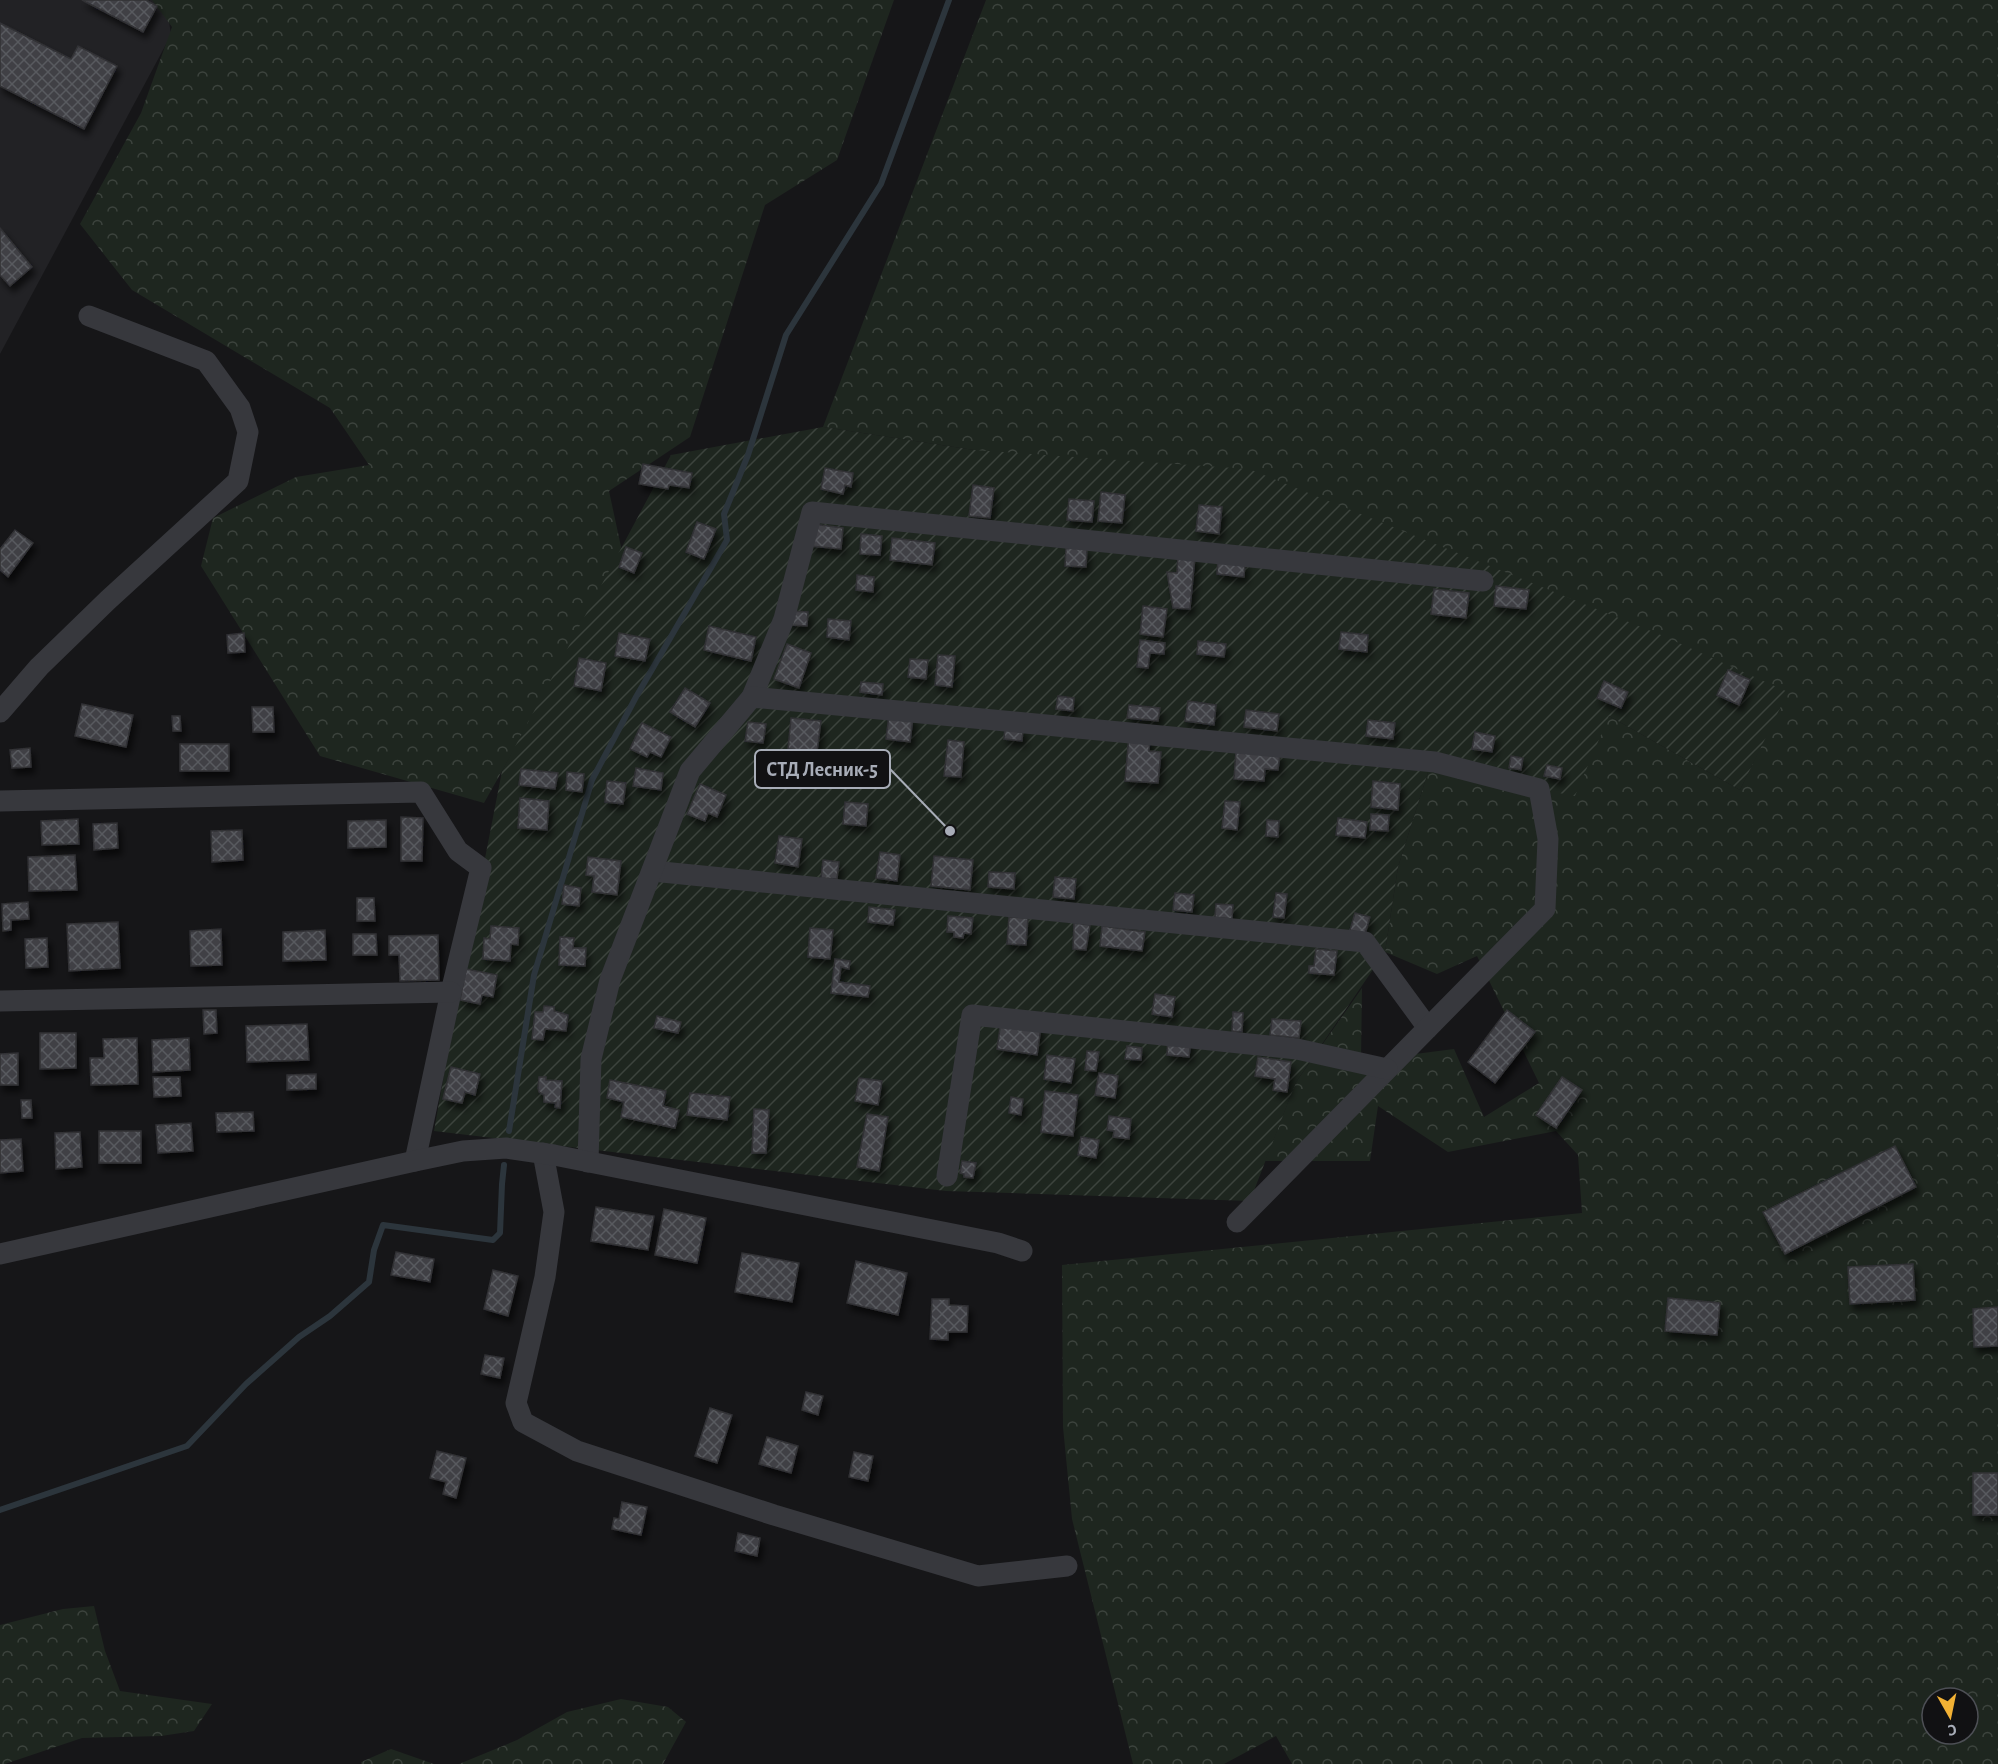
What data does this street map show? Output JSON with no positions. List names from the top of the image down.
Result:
{
  "places": ["СТД Лесник-5"],
  "north": "bottom"
}
